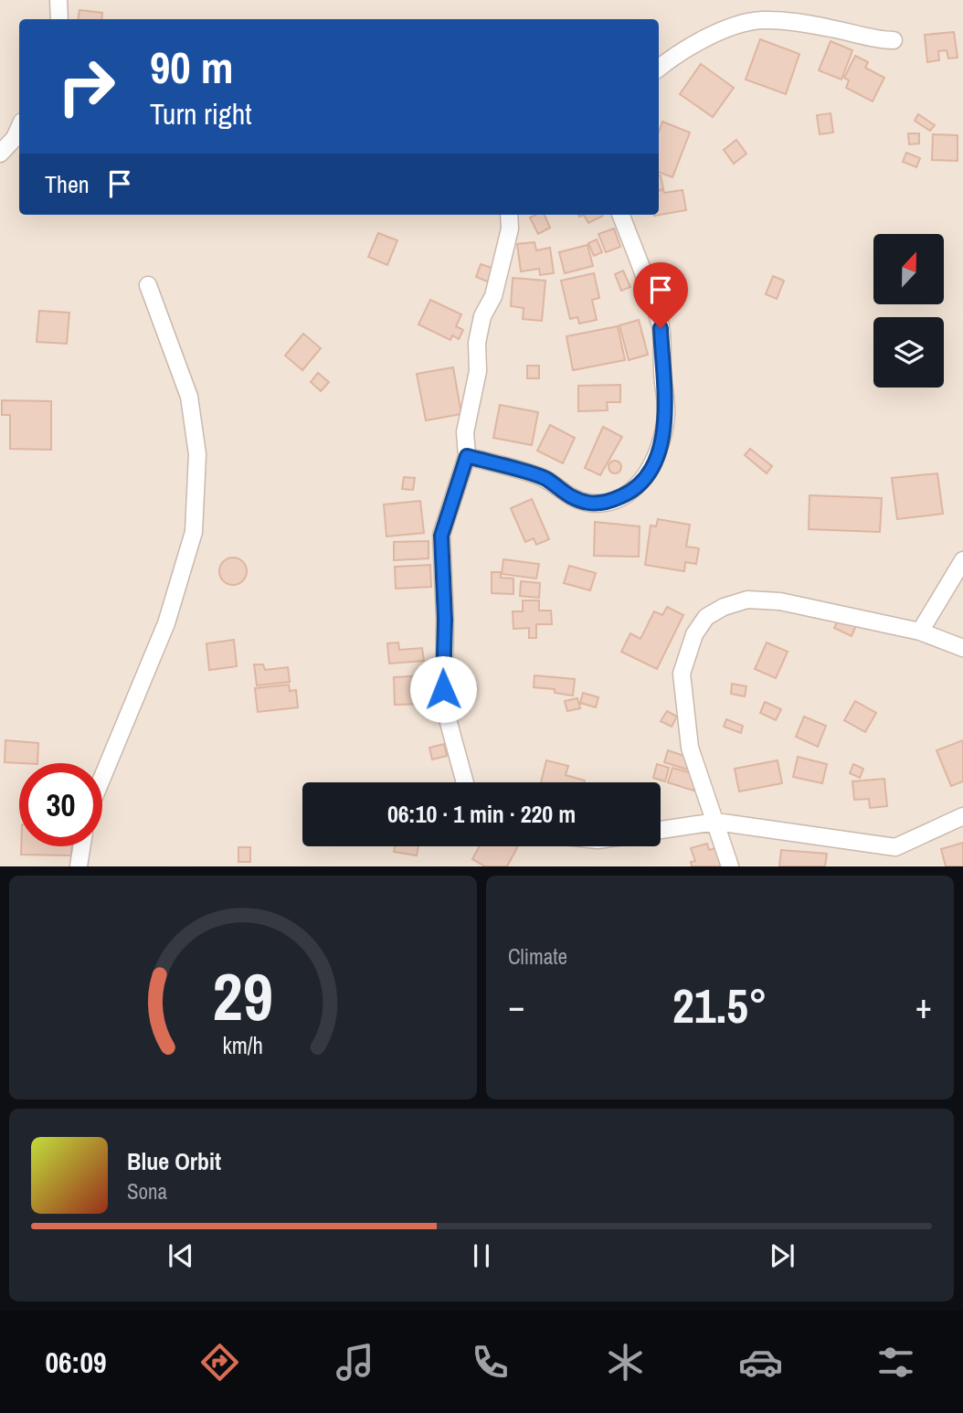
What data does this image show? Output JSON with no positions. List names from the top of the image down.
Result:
{
  "north": "top",
  "page": {
    "turn": ["90 m", "Turn right"],
    "then": "Then",
    "limit": "30",
    "trip": "06:10 · 1 min · 220 m",
    "tile": "Climate",
    "heat": ["−", "21.5°", "+"],
    "song": ["Blue Orbit", "Sona"],
    "tabs": "06:09",
    "gauge": ["29", "km/h"]
  }
}
